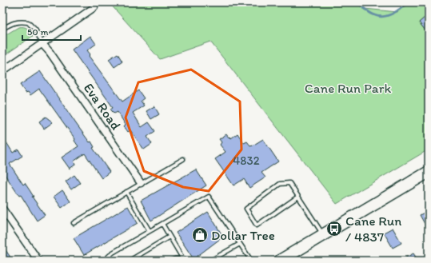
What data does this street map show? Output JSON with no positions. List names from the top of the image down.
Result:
{
  "streets": {
    "street": ["Eva Road"]
  },
  "parks": ["Cane Run Park"],
  "places": {
    "bus stop": ["Cane Run / 4837"],
    "shop": ["Dollar Tree"]
  },
  "house_numbers": ["4832"],
  "scale_bar": "50 m"
}
